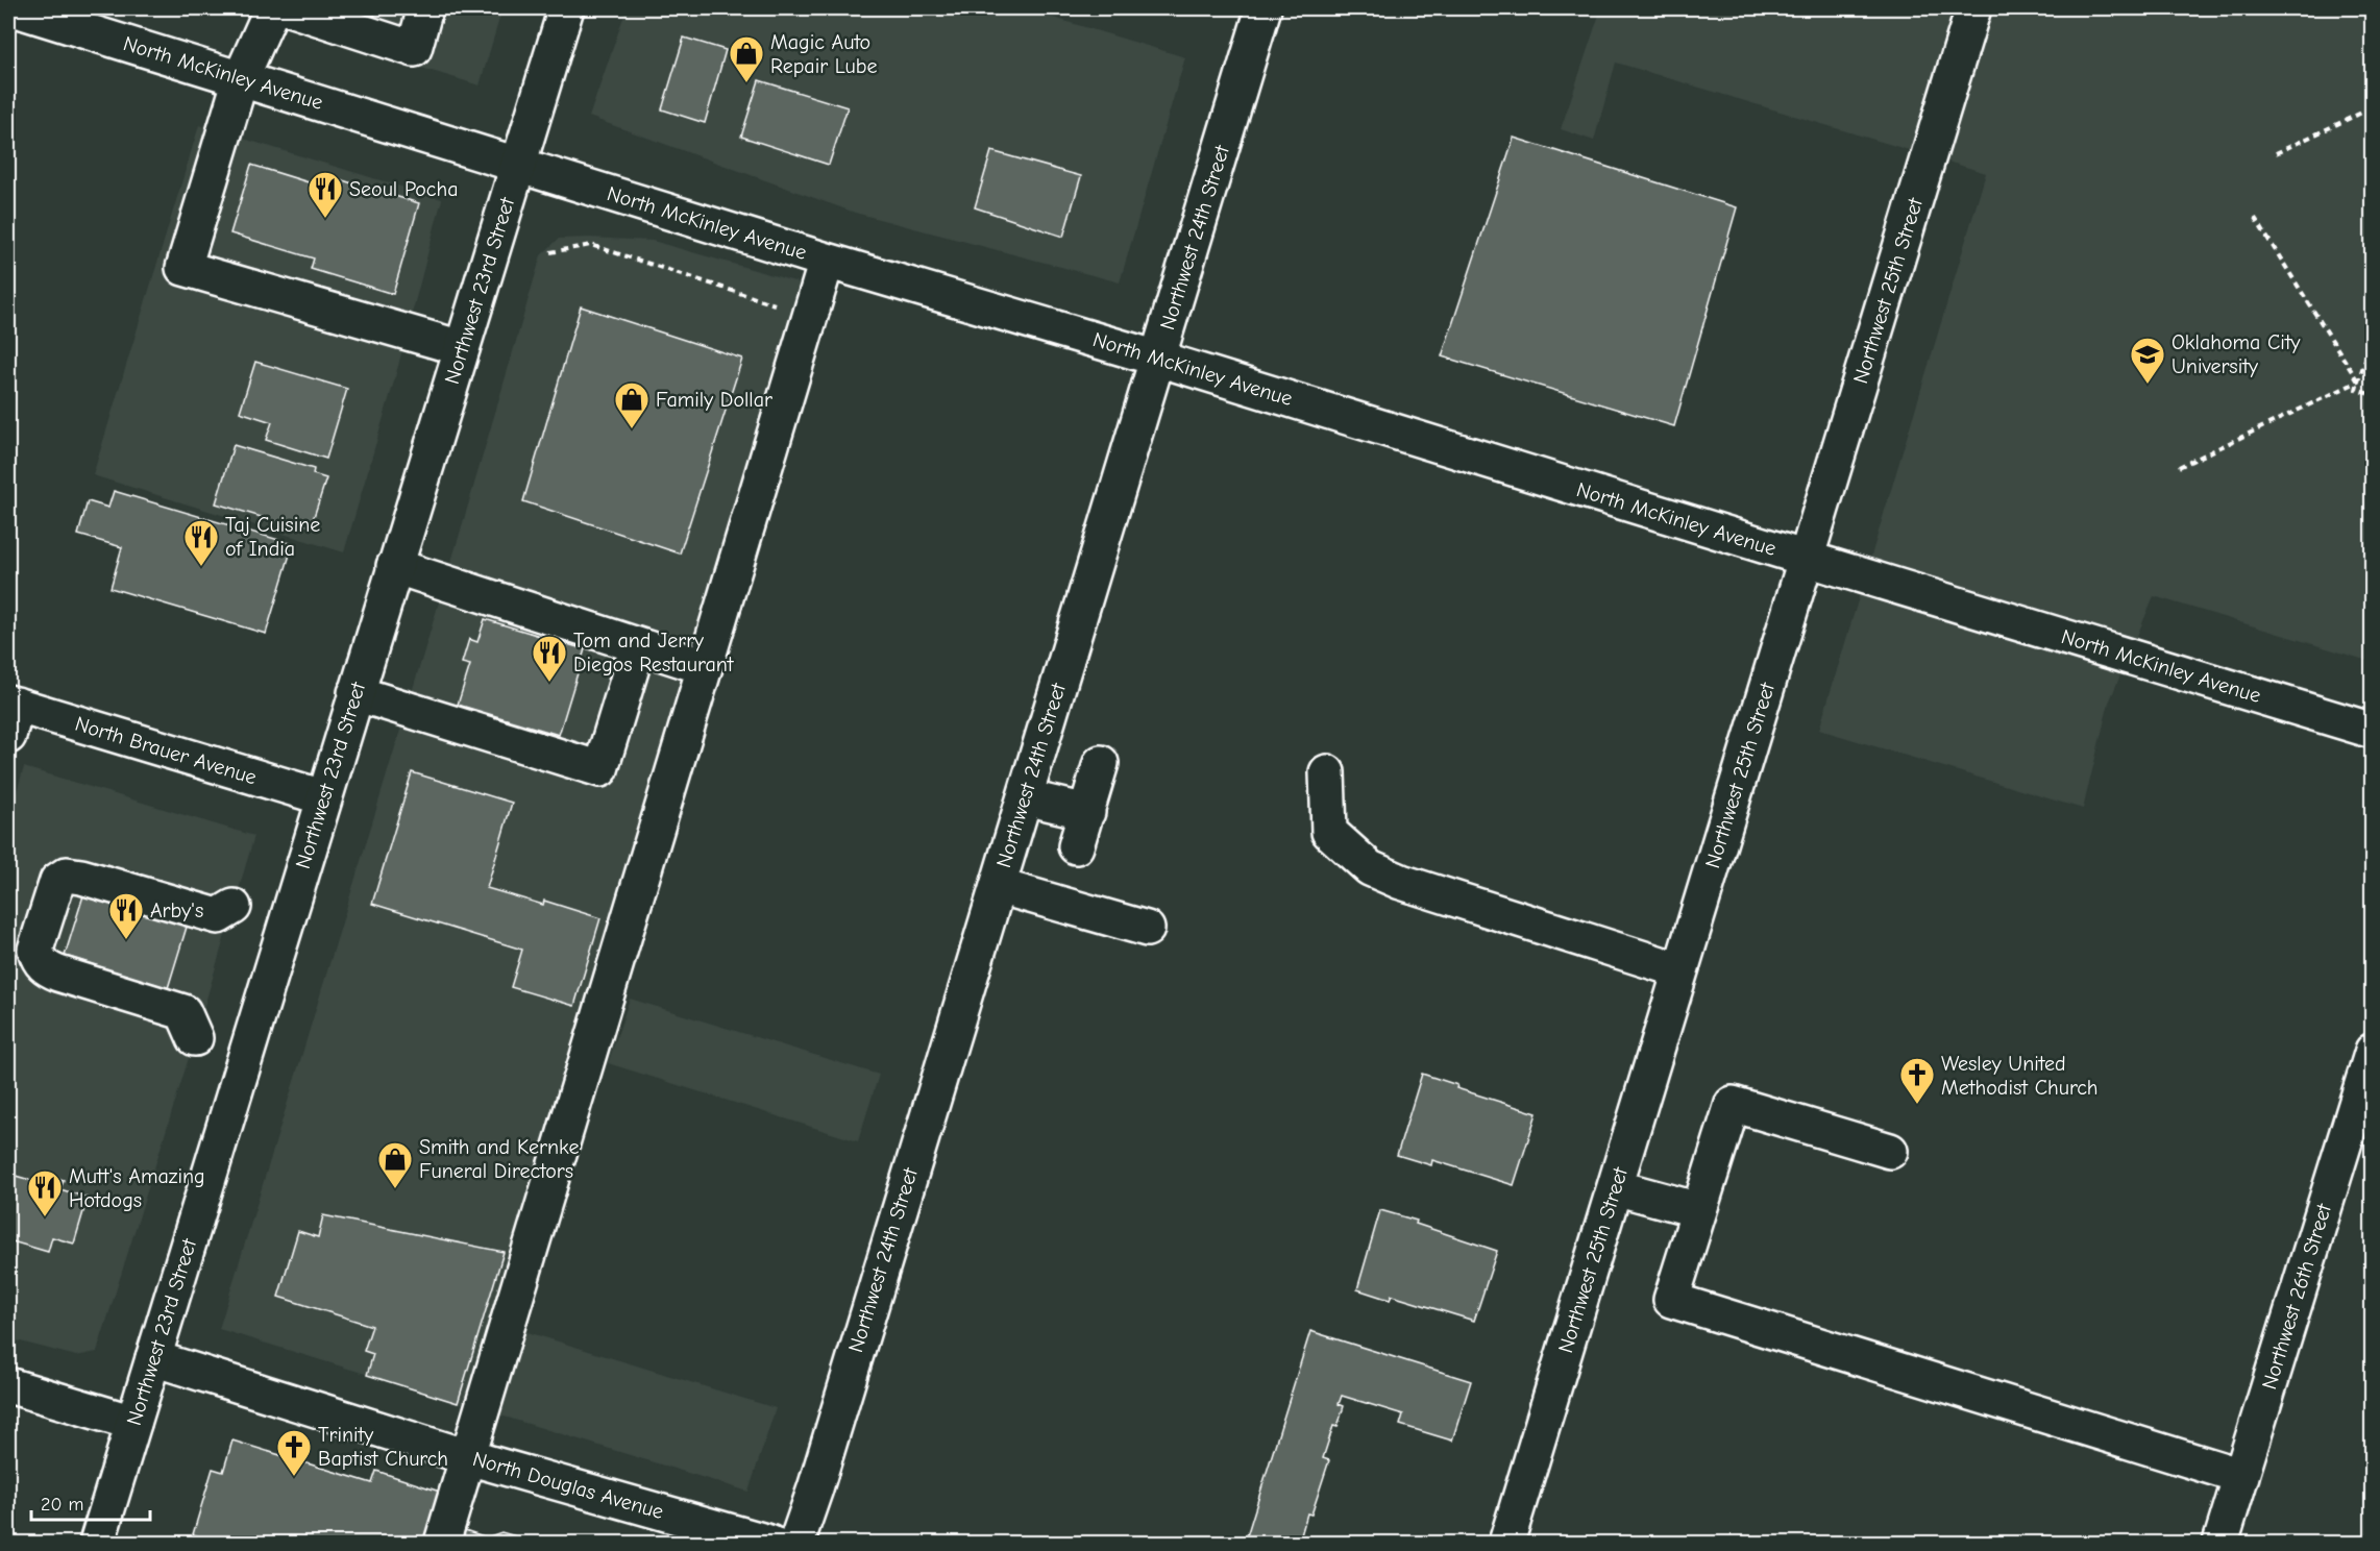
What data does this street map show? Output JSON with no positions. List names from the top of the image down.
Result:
{
  "streets": {
    "street": [
      "North McKinley Avenue",
      "Northwest 24th Street",
      "Northwest 23rd Street",
      "Northwest 25th Street",
      "North Brauer Avenue",
      "Northwest 26th Street",
      "North Douglas Avenue"
    ]
  },
  "crossings": [
    ["North McKinley Avenue", "Northwest 24th Street"],
    ["North McKinley Avenue", "Northwest 23rd Street"],
    ["North McKinley Avenue", "Northwest 25th Street"],
    ["Northwest 23rd Street", "North Brauer Avenue"],
    ["Northwest 23rd Street", "North Douglas Avenue"]
  ],
  "places": {
    "shop": ["Magic Auto Repair Lube", "Family Dollar", "Smith and Kernke Funeral Directors"],
    "restaurant": [
      "Seoul Pocha",
      "Taj Cuisine of India",
      "Tom and Jerry Diegos Restaurant",
      "Arby's",
      "Mutt's Amazing Hotdogs"
    ],
    "school or university": ["Oklahoma City University"],
    "church": ["Wesley United Methodist Church", "Trinity Baptist Church"]
  },
  "scale_bar": "20 m"
}
